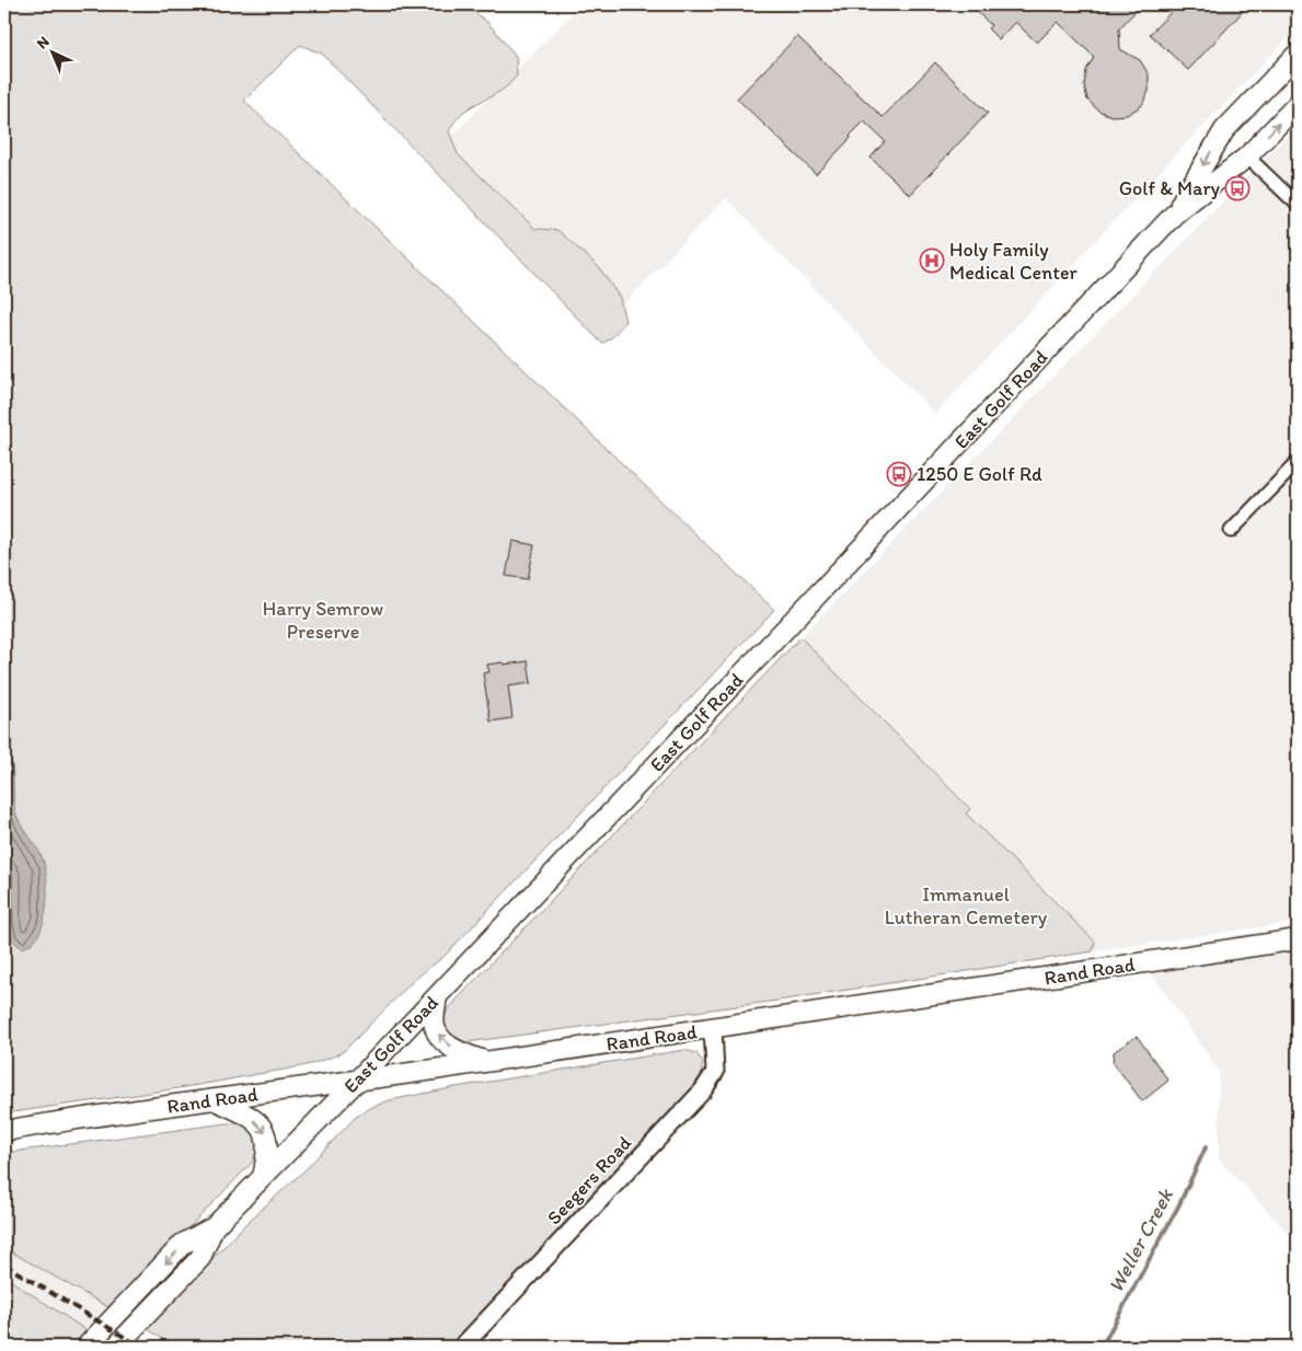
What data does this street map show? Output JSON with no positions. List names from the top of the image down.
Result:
{
  "streets": {
    "main road": ["East Golf Road", "Rand Road"],
    "street": ["Seegers Road"]
  },
  "crossings": [
    ["East Golf Road", "Rand Road"],
    ["Rand Road", "Seegers Road"]
  ],
  "water": ["Weller Creek"],
  "parks": ["Harry Semrow Preserve", "Immanuel Lutheran Cemetery"],
  "places": {
    "bus stop": ["Golf & Mary", "1250 E Golf Rd"],
    "hospital": ["Holy Family Medical Center"]
  },
  "north": "top left"
}
